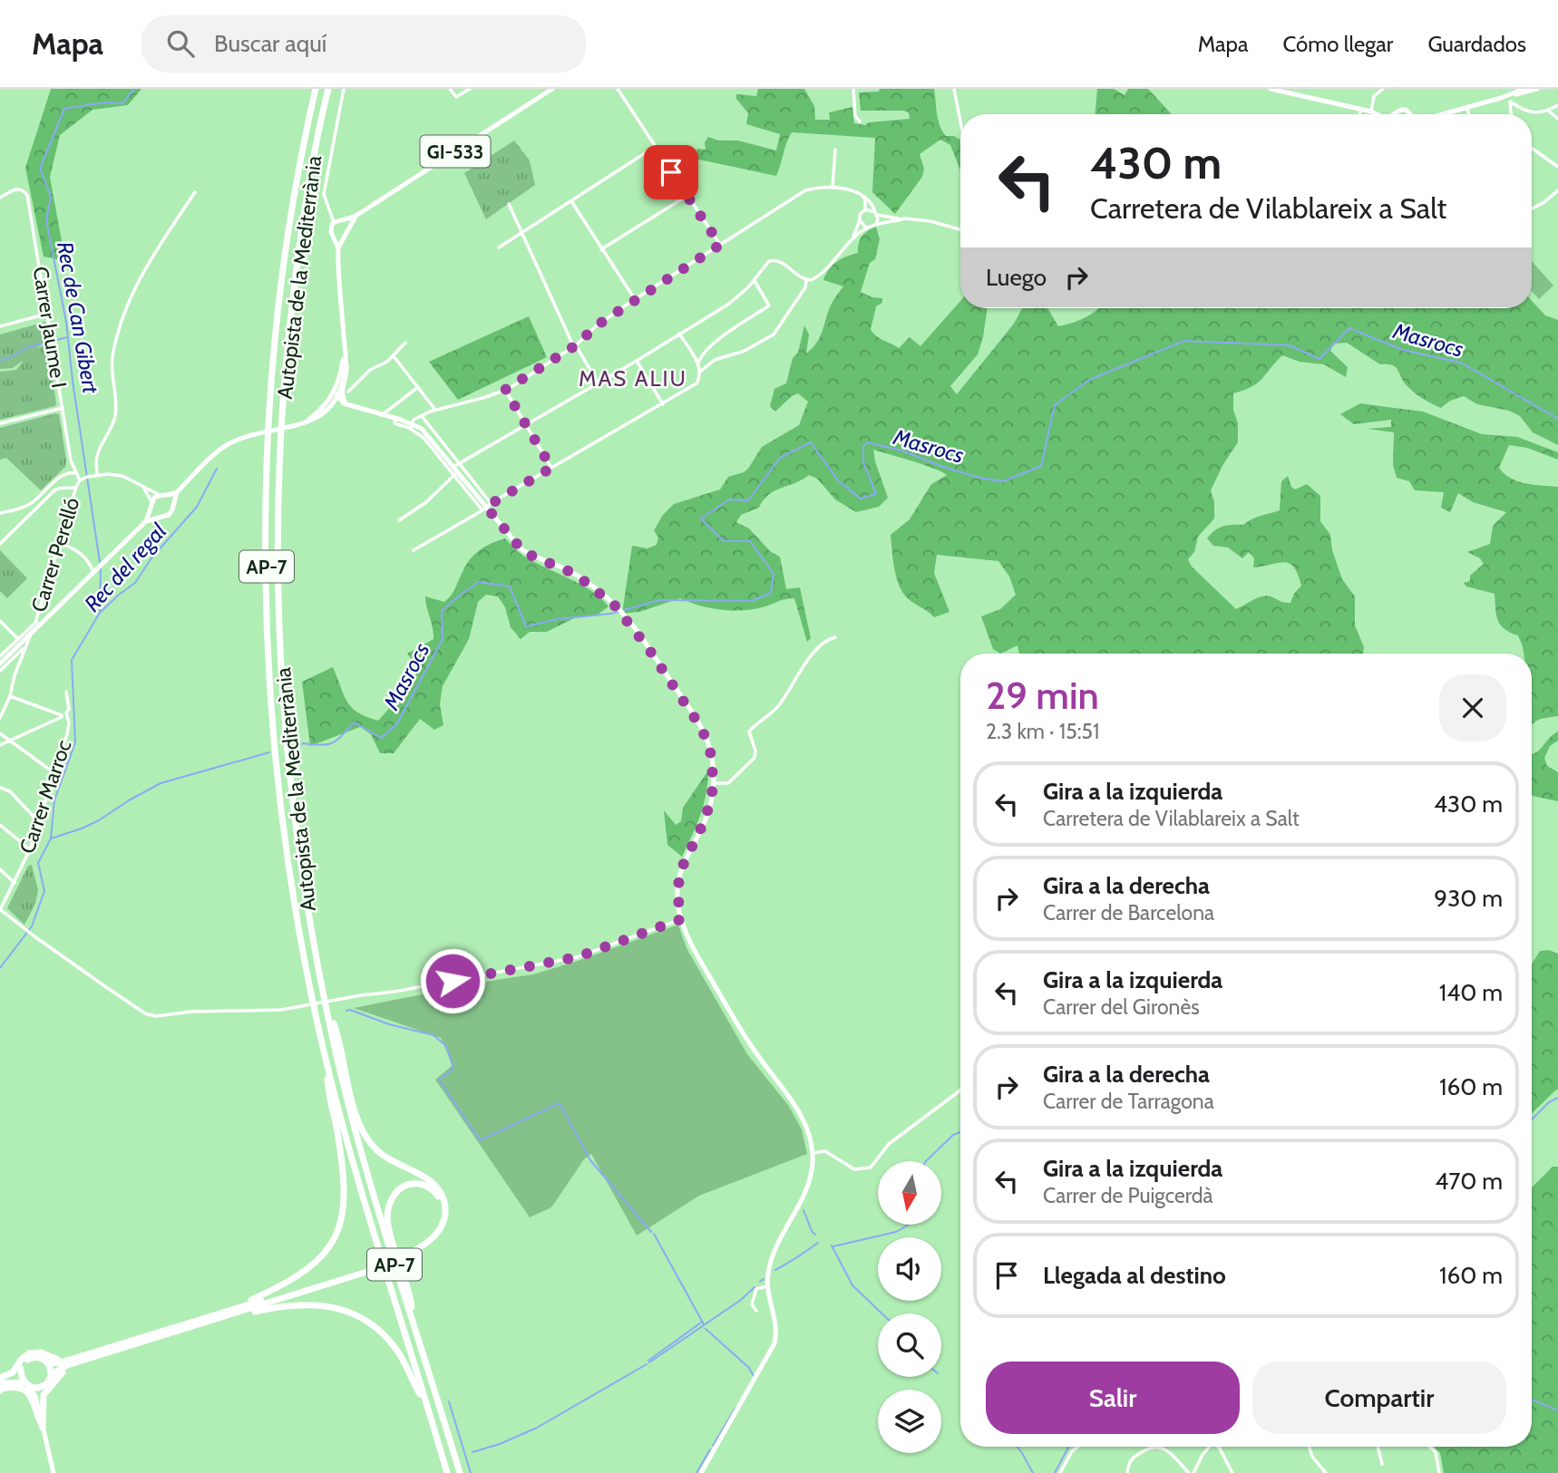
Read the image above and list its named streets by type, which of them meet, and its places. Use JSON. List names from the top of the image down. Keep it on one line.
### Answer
{"streets":{"highway":["Autopista de la Mediterrània","AP-7"],"main road":["GI-533"],"street":["Carrer Jaume I","Carrer Perelló","Carrer Marroc"]},"crossings":[["Carrer Jaume I","Carrer Perelló"]],"districts":["MAS ALIU"],"water":["Rec de Can Gibert","Masrocs","Rec del regal"],"north":"bottom","page":{"header":"Mapa","search":"Buscar aquí","nav":["Mapa","Cómo llegar","Guardados"],"turn":["430 m","Carretera de Vilablareix a Salt"],"then":"Luego","heading":["29 min","2.3 km · 15:51"],"list":[{"name":"Gira a la izquierda","note":"Carretera de Vilablareix a Salt","value":"430 m"},{"name":"Gira a la derecha","note":"Carrer de Barcelona","value":"930 m"},{"name":"Gira a la izquierda","note":"Carrer del Gironès","value":"140 m"},{"name":"Gira a la derecha","note":"Carrer de Tarragona","value":"160 m"},{"name":"Gira a la izquierda","note":"Carrer de Puigcerdà","value":"470 m"},{"name":"Llegada al destino","value":"160 m"}],"buttons":["Salir","Compartir"]}}
